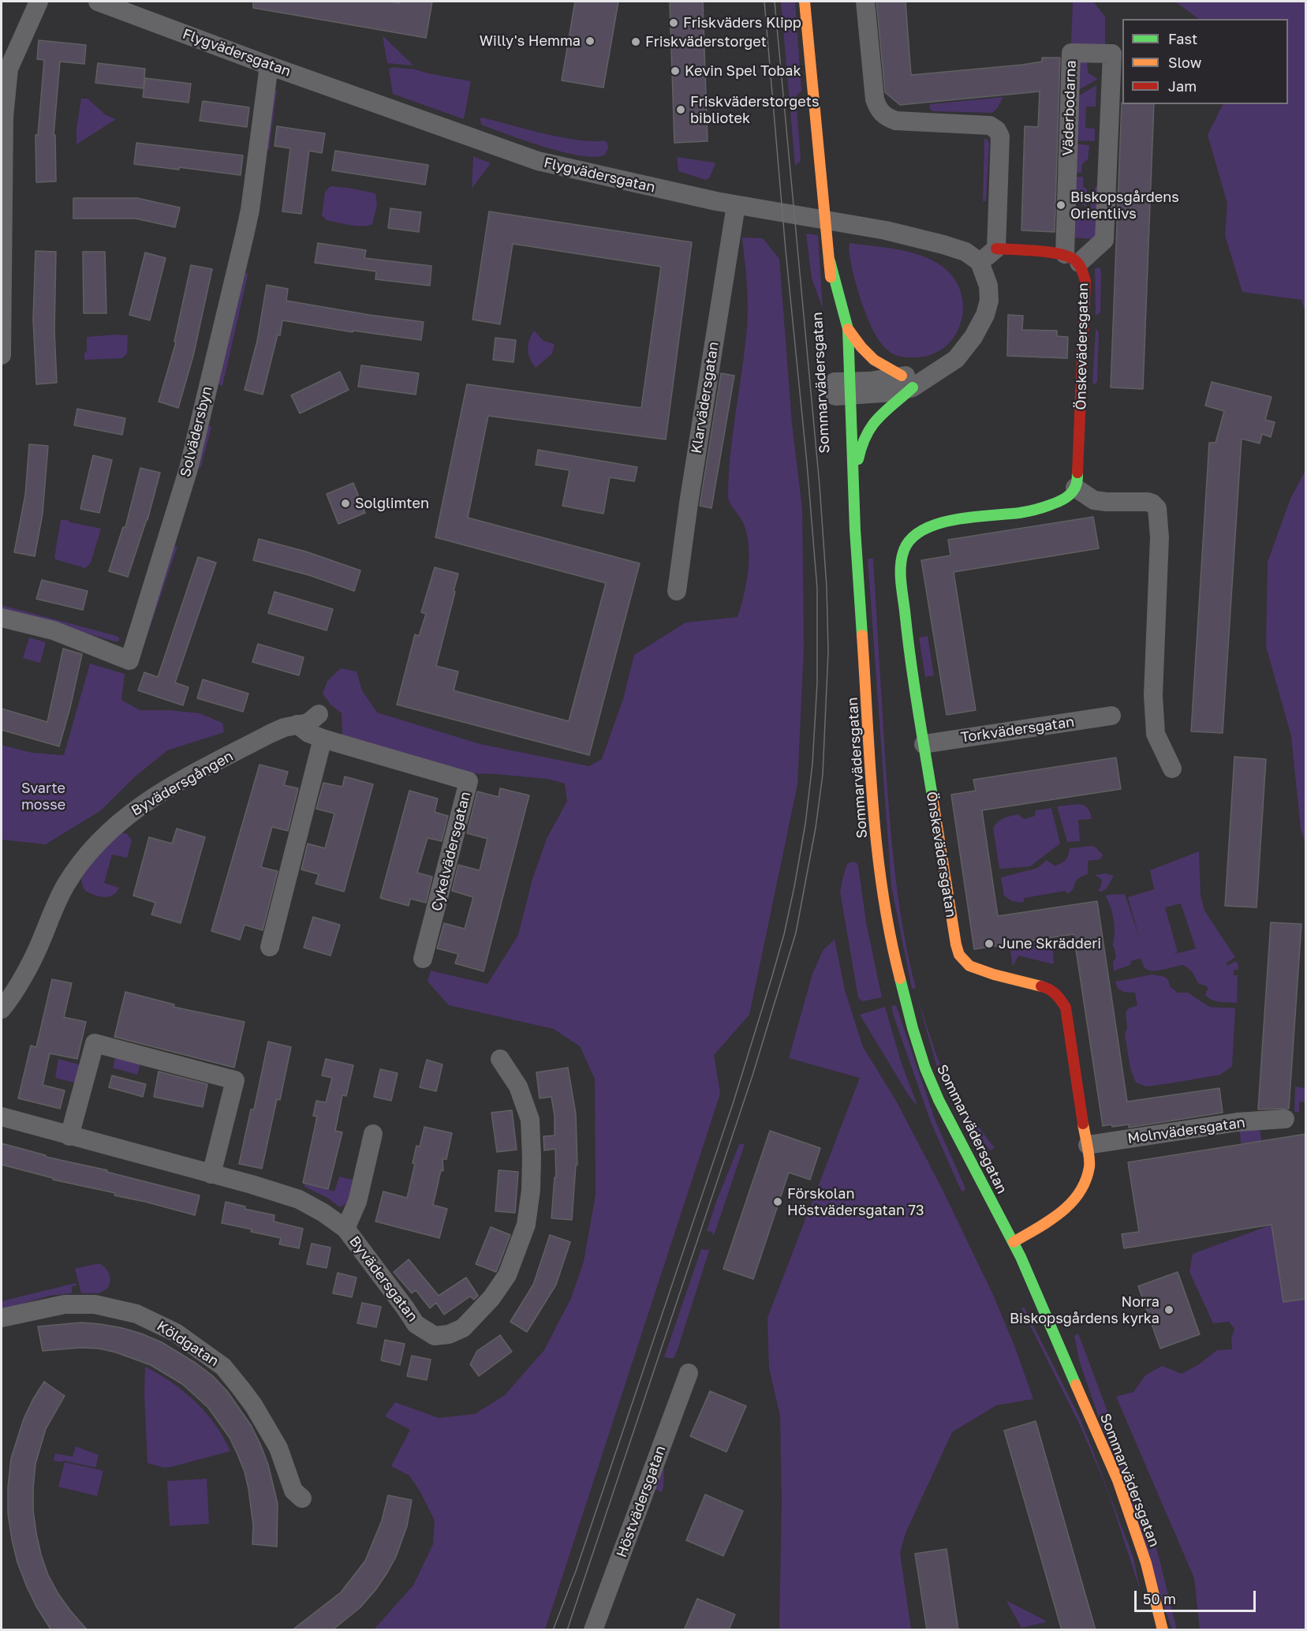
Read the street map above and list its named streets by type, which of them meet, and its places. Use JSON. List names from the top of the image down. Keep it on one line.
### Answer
{"streets":{"street":["Flygvädersgatan","Väderbodarna","Önskevädersgatan","Sommarvädersgatan","Klarvädersgatan","Solvädersbyn","Torkvädersgatan","Byvädersgången","Cykelvädersgatan","Molnvädersgatan","Byvädersgatan","Köldgatan","Höstvädersgatan"]},"crossings":[["Flygvädersgatan","Klarvädersgatan"],["Flygvädersgatan","Solvädersbyn"],["Väderbodarna","Önskevädersgatan"],["Önskevädersgatan","Sommarvädersgatan"],["Önskevädersgatan","Torkvädersgatan"],["Önskevädersgatan","Molnvädersgatan"],["Byvädersgången","Cykelvädersgatan"]],"parks":["Svarte mosse"],"places":["Friskväders Klipp","Willy's Hemma","Friskväderstorget","Kevin Spel Tobak","Friskväderstorgets bibliotek","Biskopsgårdens Orientlivs","Solglimten","June Skrädderi","Förskolan Höstvädersgatan 73","Norra Biskopsgårdens kyrka"],"legend":["Fast","Slow","Jam"],"scale_bar":"50 m"}
